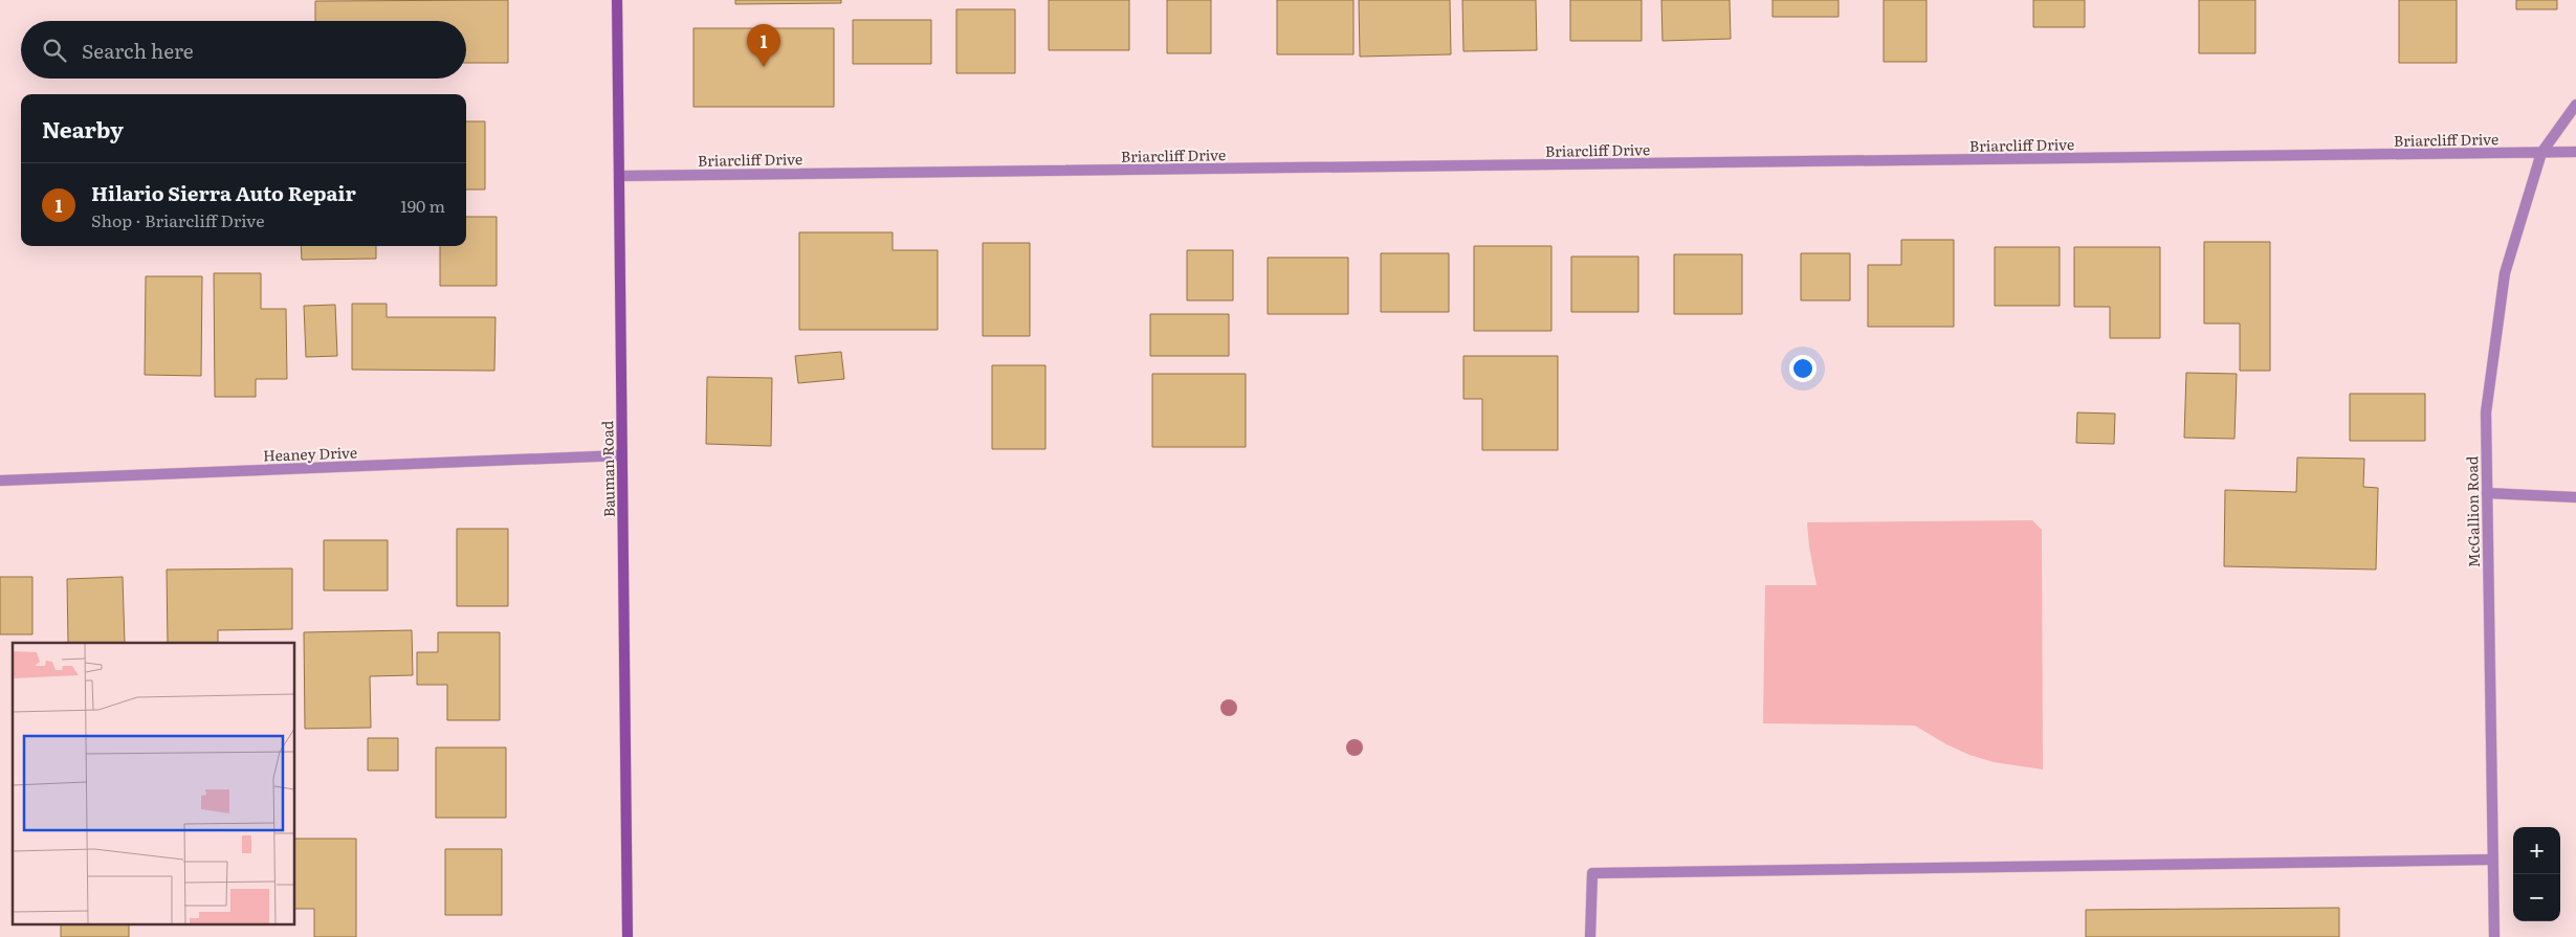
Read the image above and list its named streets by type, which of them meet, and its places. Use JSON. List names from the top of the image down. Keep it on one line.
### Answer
{"streets":{"street":["Briarcliff Drive","Heaney Drive","Bauman Road","McGallion Road"]},"crossings":[["Briarcliff Drive","Bauman Road"],["Briarcliff Drive","McGallion Road"],["Heaney Drive","Bauman Road"]],"page":{"search":"Search here","pins":"1","heading":"Nearby","list":[{"mark":"1","name":"Hilario Sierra Auto Repair","note":"Shop · Briarcliff Drive","value":"190 m"}],"map_buttons":["+","−"]}}
